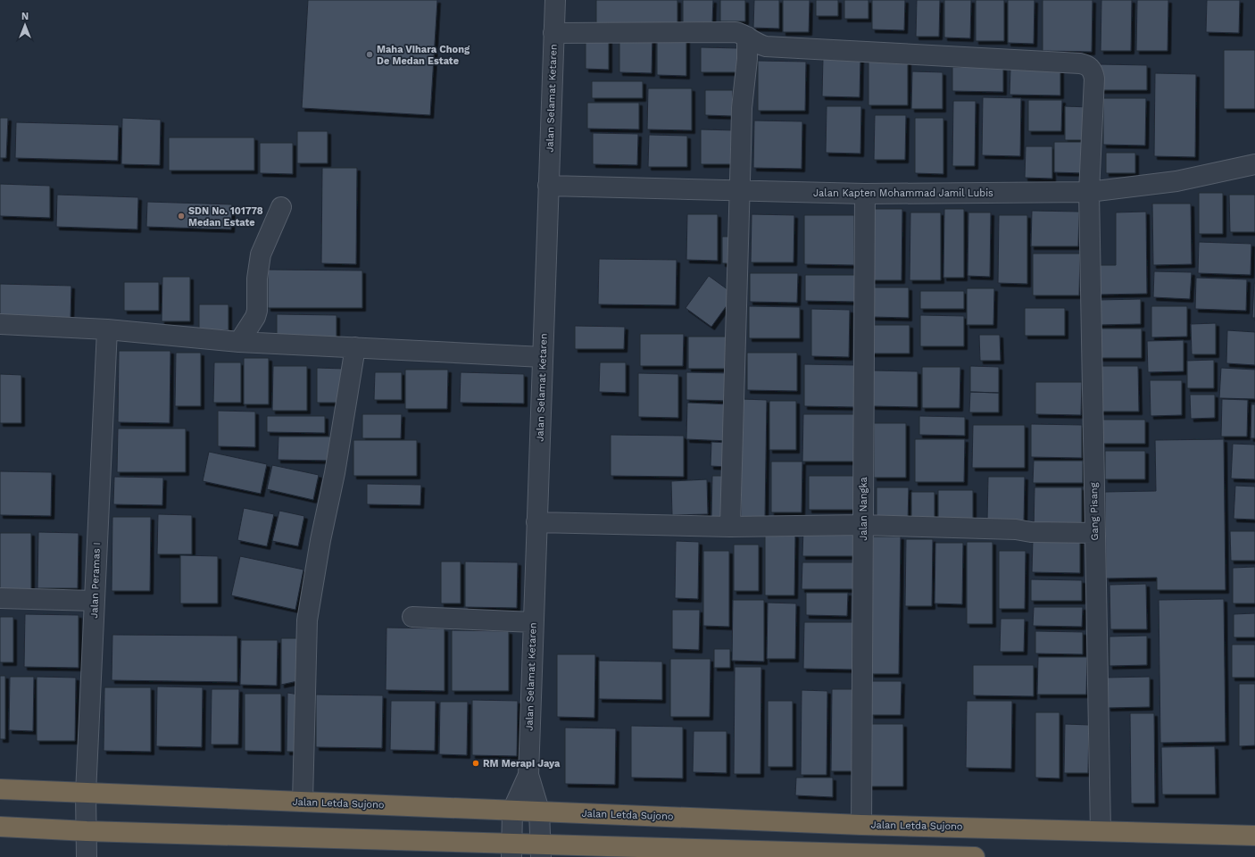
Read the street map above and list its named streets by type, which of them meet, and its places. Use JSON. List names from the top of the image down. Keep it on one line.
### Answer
{"streets":{"highway":["Jalan Letda Sujono"],"street":["Jalan Selamat Ketaren","Jalan Kapten Mohammad Jamil Lubis","Jalan Nangka","Gang Pisang","Jalan Peramas I"]},"crossings":[["Jalan Selamat Ketaren","Jalan Kapten Mohammad Jamil Lubis"],["Jalan Selamat Ketaren","Jalan Letda Sujono"],["Jalan Kapten Mohammad Jamil Lubis","Jalan Nangka"],["Jalan Kapten Mohammad Jamil Lubis","Gang Pisang"],["Jalan Nangka","Jalan Letda Sujono"],["Gang Pisang","Jalan Letda Sujono"],["Jalan Peramas I","Jalan Letda Sujono"]],"places":["Maha Vihara Chong De Medan Estate","SDN No. 101778 Medan Estate","RM Merapi Jaya"],"north":"top"}
